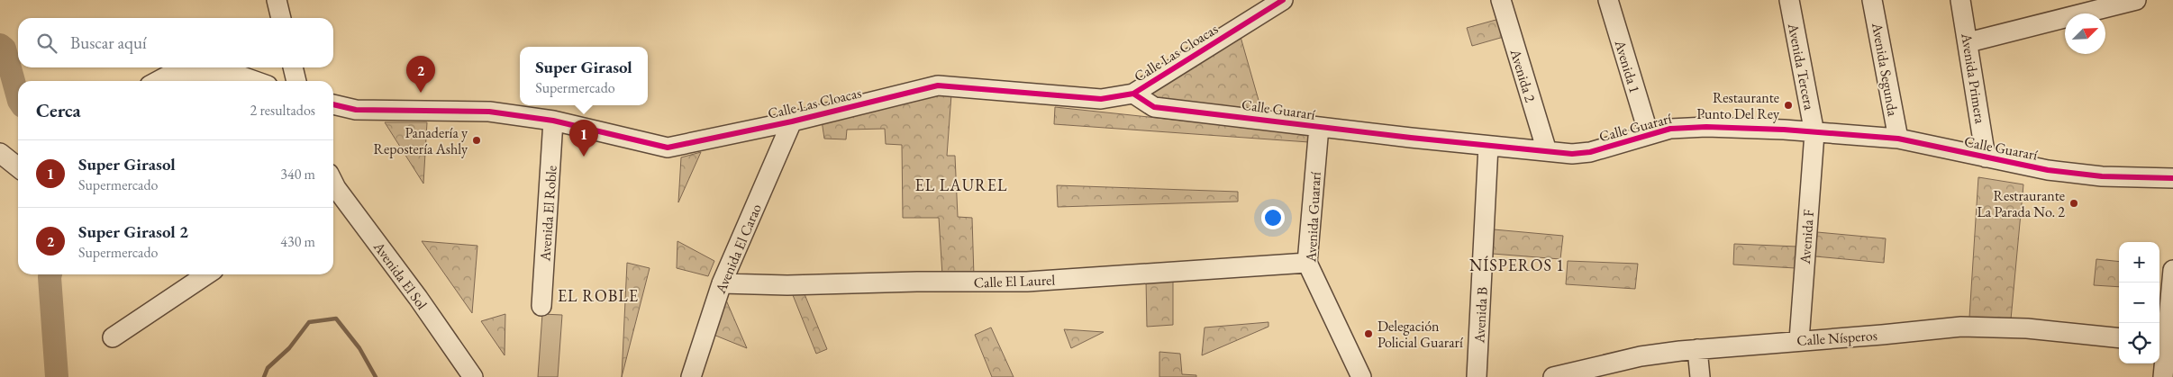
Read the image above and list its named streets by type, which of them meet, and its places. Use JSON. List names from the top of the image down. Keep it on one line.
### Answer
{"streets":{"street":["Calle Las Cloacas","Avenida 1","Avenida Tercera","Avenida Segunda","Avenida 2","Avenida Primera","Calle Guararí","Avenida El Roble","Avenida Guararí","Avenida F","Avenida El Carao","Avenida El Sol","Calle El Laurel","Avenida B","Calle Nísperos"]},"crossings":[["Calle Las Cloacas","Calle Guararí"],["Calle Las Cloacas","Avenida El Roble"],["Calle Las Cloacas","Avenida El Carao"],["Avenida 1","Calle Guararí"],["Avenida Tercera","Calle Guararí"],["Avenida Tercera","Avenida F"],["Avenida Segunda","Calle Guararí"],["Avenida 2","Calle Guararí"],["Avenida Primera","Calle Guararí"],["Calle Guararí","Avenida Guararí"],["Calle Guararí","Avenida F"],["Calle Guararí","Avenida B"],["Avenida Guararí","Calle El Laurel"],["Avenida F","Calle Nísperos"],["Avenida El Carao","Calle El Laurel"]],"districts":["EL LAUREL","NÍSPEROS 1","EL ROBLE"],"places":["Restaurante Punto Del Rey","Panadería y Repostería Ashly","Restraurante La Parada No. 2","Delegación Policial Guararí"],"north":"top right","page":{"search":"Buscar aquí","popup":["Super Girasol","Supermercado"],"pins":["2","1"],"heading":["Cerca","2 resultados"],"list":[{"mark":"1","name":"Super Girasol","note":"Supermercado","value":"340 m"},{"mark":"2","name":"Super Girasol 2","note":"Supermercado","value":"430 m"}],"map_buttons":["+","−"]}}
